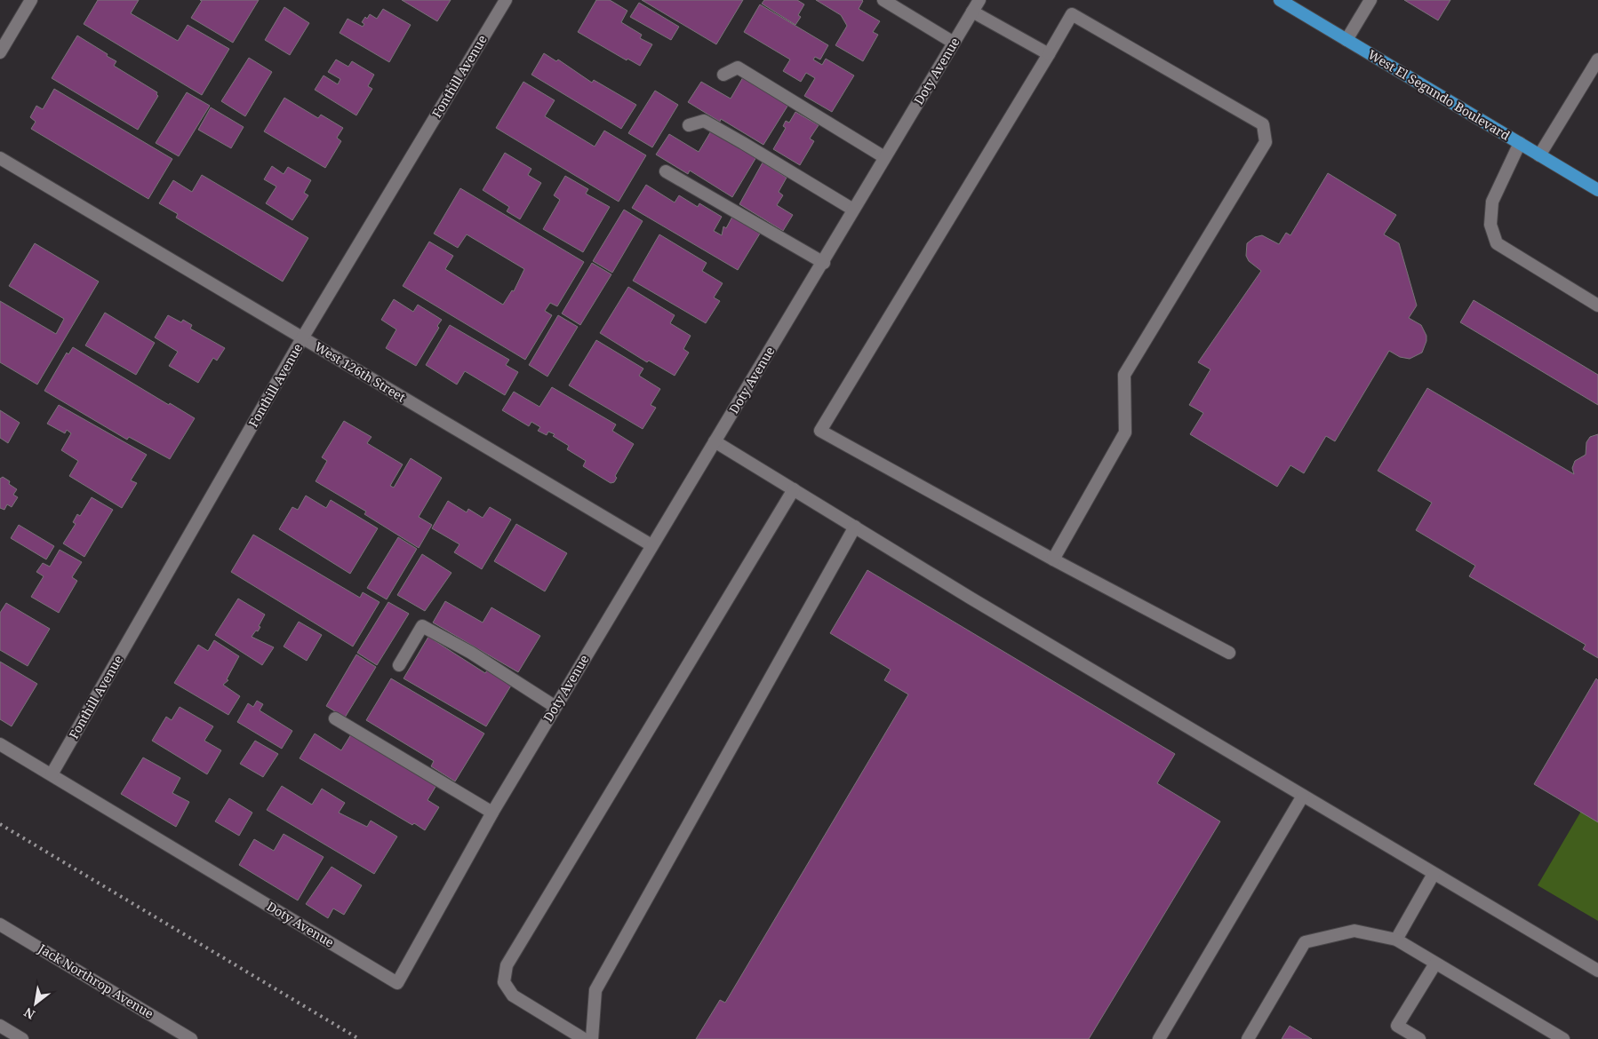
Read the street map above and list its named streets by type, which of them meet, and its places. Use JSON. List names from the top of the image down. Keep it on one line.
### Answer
{"streets":{"main road":["West El Segundo Boulevard"],"street":["Doty Avenue","Fonthill Avenue","West 126th Street","Jack Northrop Avenue"]},"crossings":[["Doty Avenue","Fonthill Avenue"],["Doty Avenue","West 126th Street"],["Fonthill Avenue","West 126th Street"]],"north":"bottom left"}
